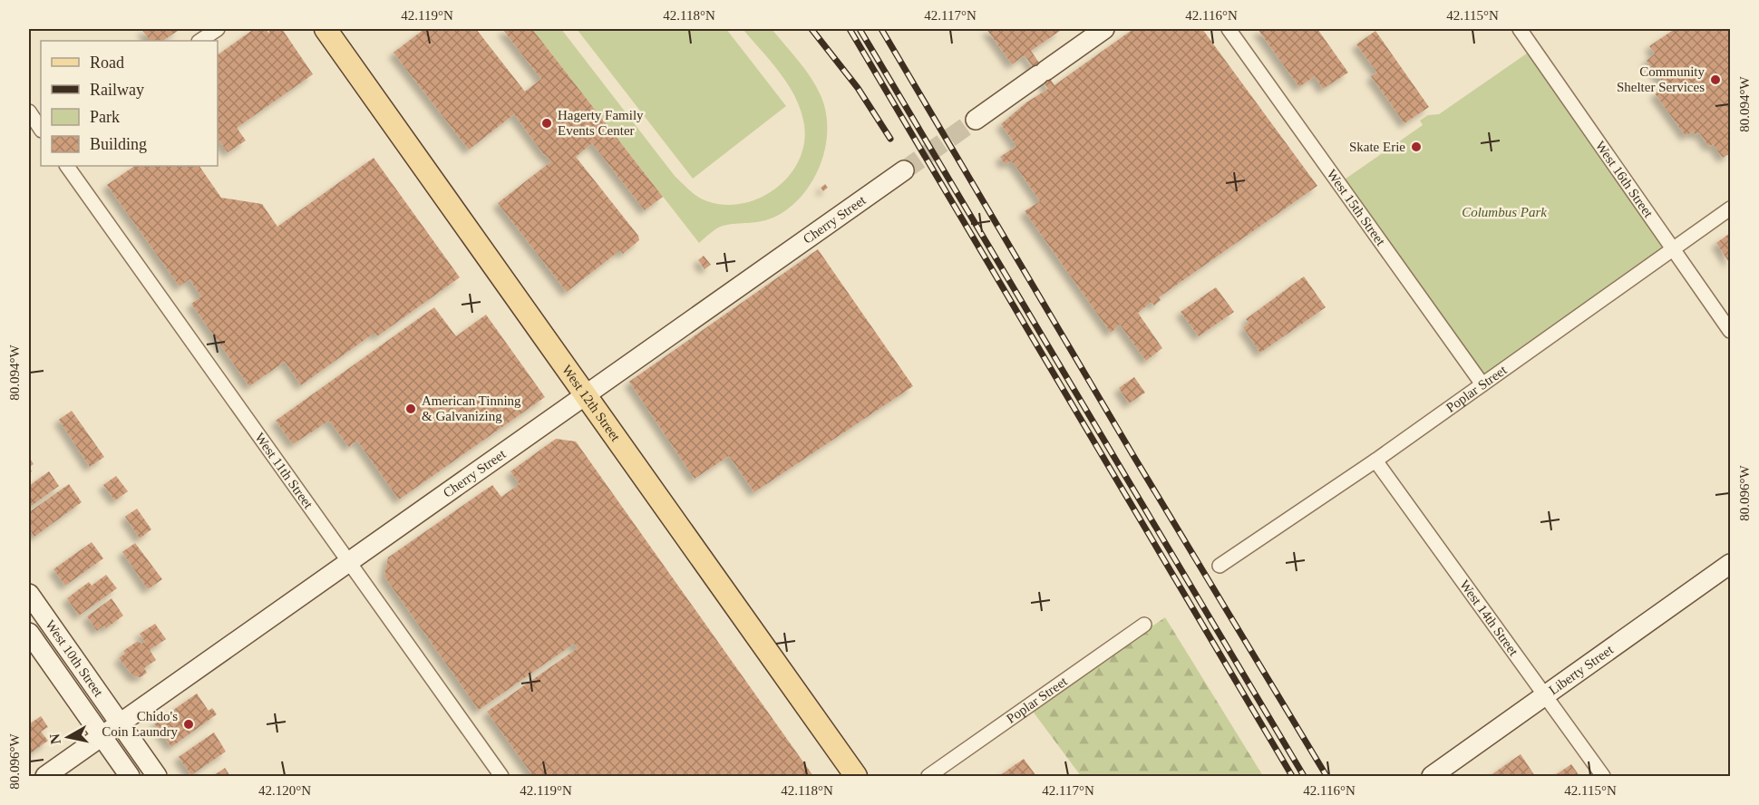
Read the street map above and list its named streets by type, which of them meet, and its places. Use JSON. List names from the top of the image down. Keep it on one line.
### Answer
{"streets":{"main road":["West 12th Street"],"street":["West 16th Street","West 15th Street","Cherry Street","Poplar Street","West 11th Street","West 14th Street","West 10th Street","Liberty Street"]},"crossings":[["West 16th Street","Poplar Street"],["West 15th Street","Poplar Street"],["Cherry Street","West 12th Street"],["Cherry Street","West 11th Street"],["Cherry Street","West 10th Street"],["Poplar Street","West 14th Street"],["West 14th Street","Liberty Street"]],"parks":["Columbus Park"],"places":["Community Shelter Services","Hagerty Family Events Center","Skate Erie","American Tinning & Galvanizing","Chido's Coin Laundry"],"legend":["Road","Railway","Park","Building"],"north":"left","coordinates":["42.119°N","42.118°N","42.117°N","42.116°N","42.115°N","80.094°W","80.096°W","42.120°N"]}
